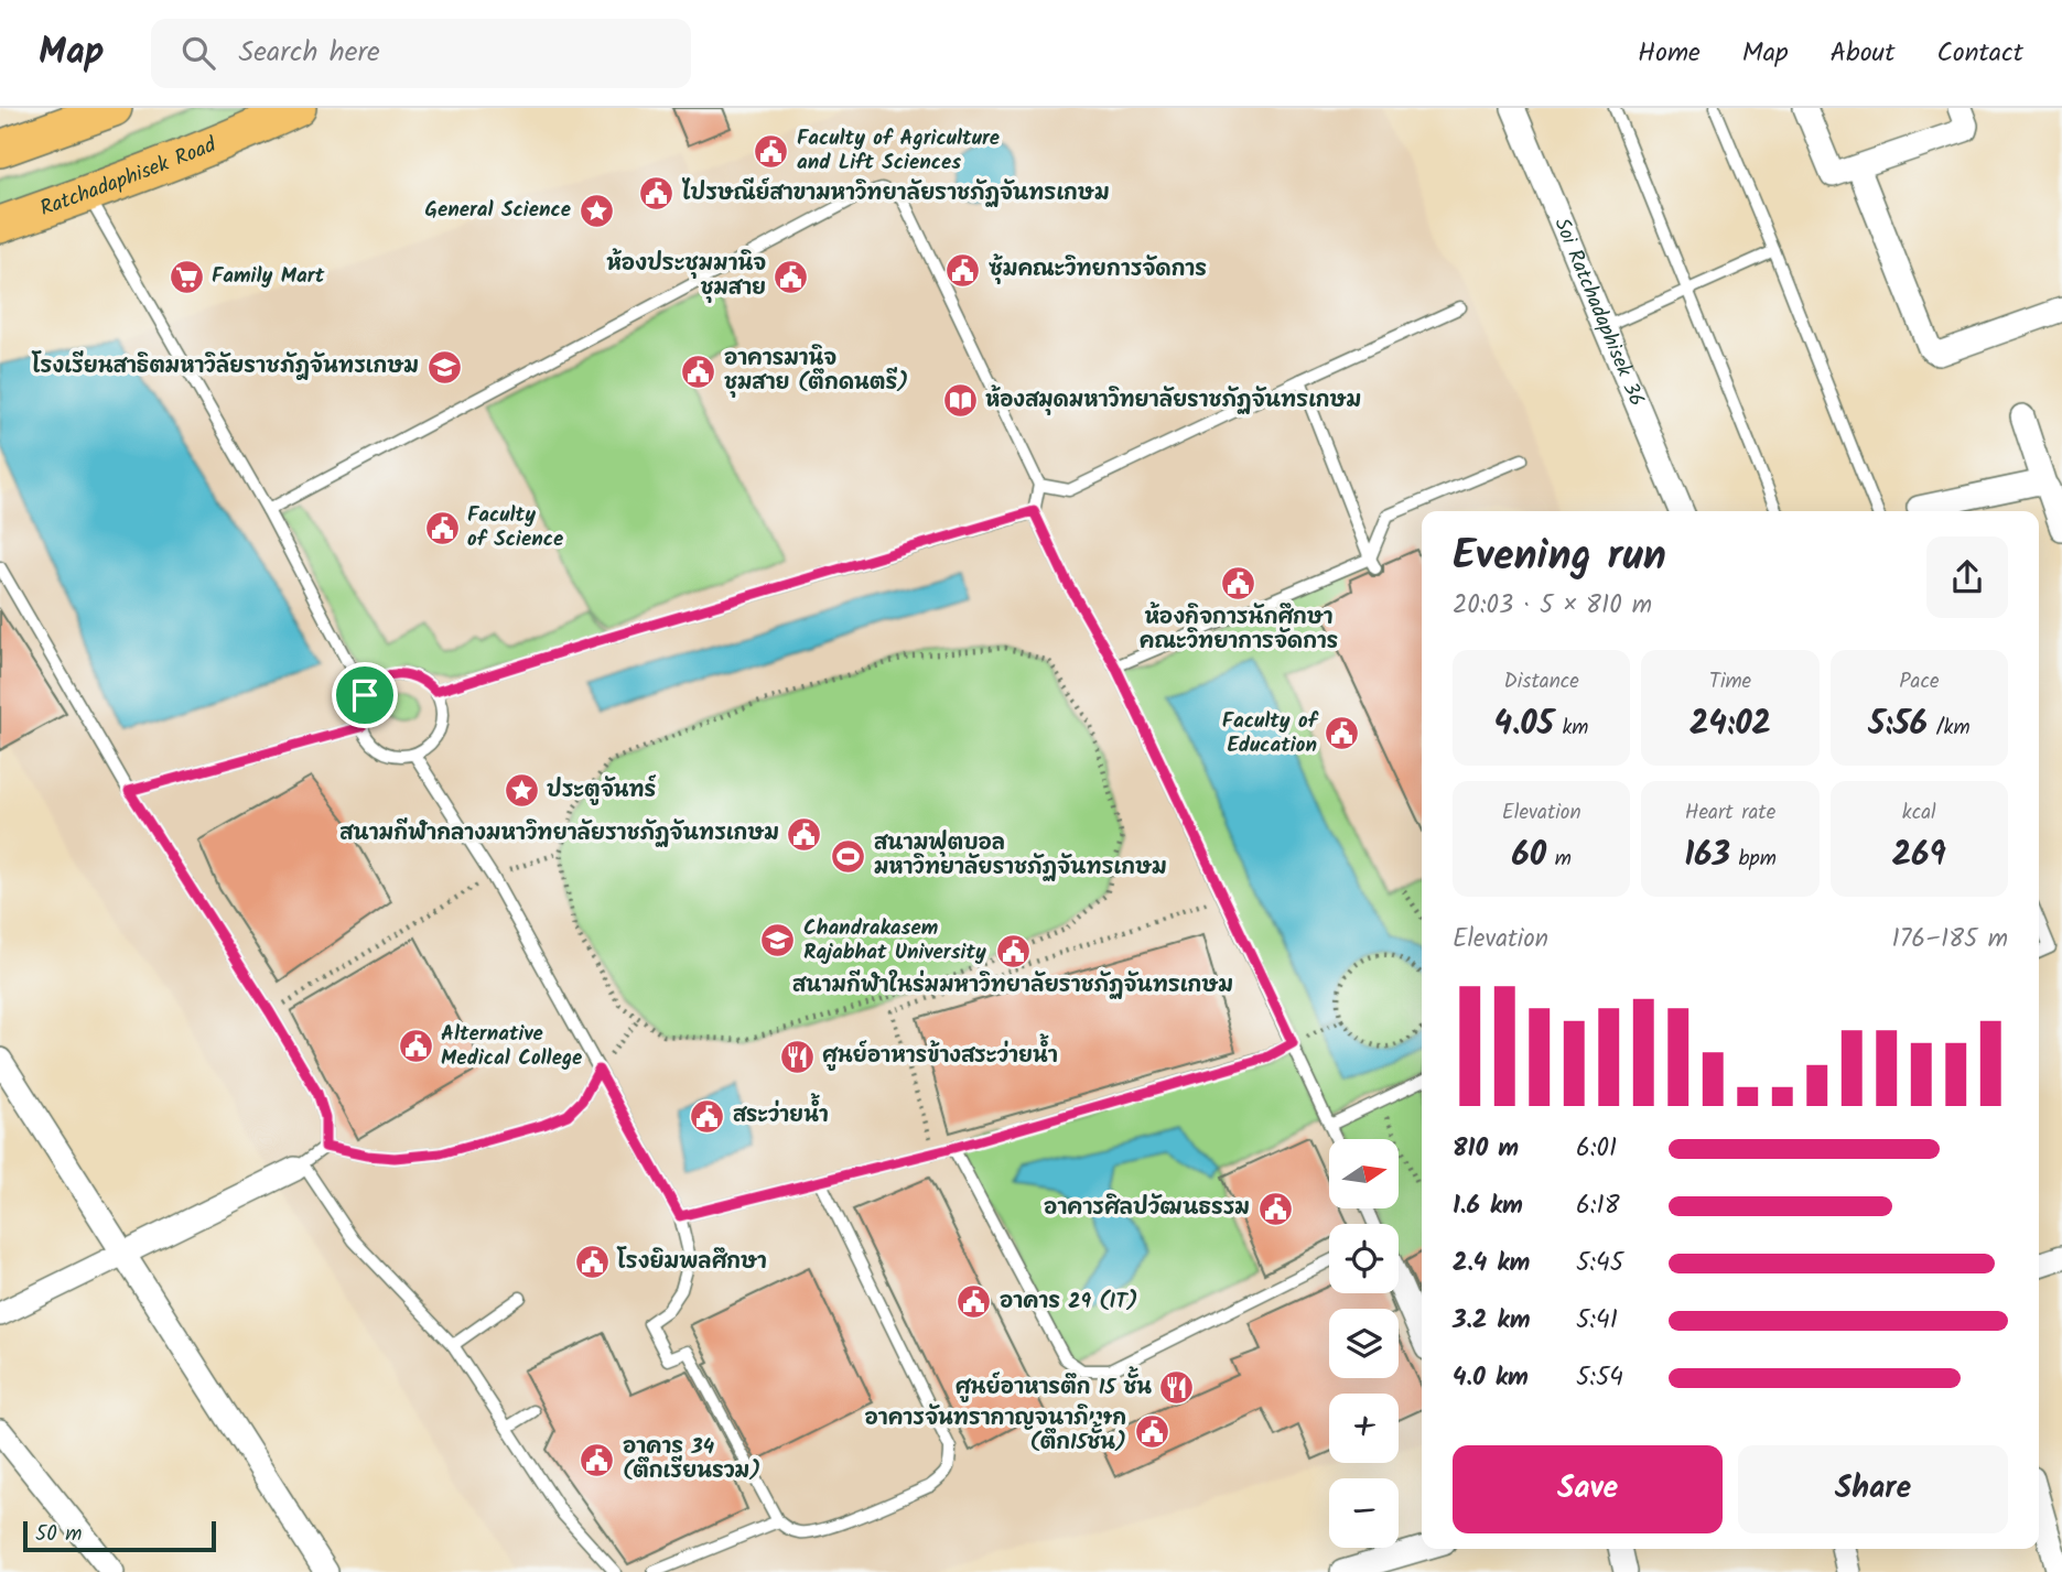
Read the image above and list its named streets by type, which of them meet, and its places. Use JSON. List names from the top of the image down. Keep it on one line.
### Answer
{"streets":{"main road":["Ratchadaphisek Road"],"street":["Soi Ratchadaphisek 36"]},"places":{"public building":["Faculty of Agriculture and Lift Sciences","ไปรษณีย์สาขามหาวิทยาลัยราชภัฏจันทรเกษม","ซุ้มคณะวิทยการจัดการ","ห้องประชุมมานิจ ชุมสาย","อาคารมานิจ ชุมสาย (ตึกดนตรี)","Faculty of Science","ห้องกิจการนักศึกษา คณะวิทยาการจัดการ","Faculty of Education","สนามกีฬากลางมหาวิทยาลัยราชภัฏจันทรเกษม","สนามกีฬาในร่มมหาวิทยาลัยราชภัฏจันทรเกษม","Alternative Medical College","สระว่ายน้ำ","อาคารศิลปวัฒนธรรม","โรงยิมพลศึกษา","อาคาร 29 (IT)","อาคารจันทรากาญจนาภิเษก (ตึก15ชั้น)","อาคาร 34 (ตึกเรียนรวม)"],"place":["General Science","ประตูจันทร์"],"supermarket":["Family Mart"],"school or university":["โรงเรียนสาธิตมหาวิลัยราชภัฎจันทรเกษม","Chandrakasem Rajabhat University"],"library":["ห้องสมุดมหาวิทยาลัยราชภัฏจันทรเกษม"],"sports":["สนามฟุตบอล มหาวิทยาลัยราชภัฏจันทรเกษม"],"restaurant":["ศูนย์อาหารข้างสระว่ายน้ำ","ศูนย์อาหารตึก 15 ชั้น"]},"scale_bar":"50 m","north":"right","page":{"header":"Map","search":"Search here","nav":["Home","Map","About","Contact"],"heading":["Evening run","20:03 · 5 × 810 m"],"stats":[["Distance","4.05 km"],["Time","24:02"],["Pace","5:56 /km"],["Elevation","60 m"],["Heart rate","163 bpm"],["kcal","269"]],"chart":["Elevation","176–185 m"],"list":[{"name":"810 m","note":"6:01"},{"name":"1.6 km","note":"6:18"},{"name":"2.4 km","note":"5:45"},{"name":"3.2 km","note":"5:41"},{"name":"4.0 km","note":"5:54"}],"map_buttons":["+","−"],"buttons":["Save","Share"],"scale":"50 m"}}
